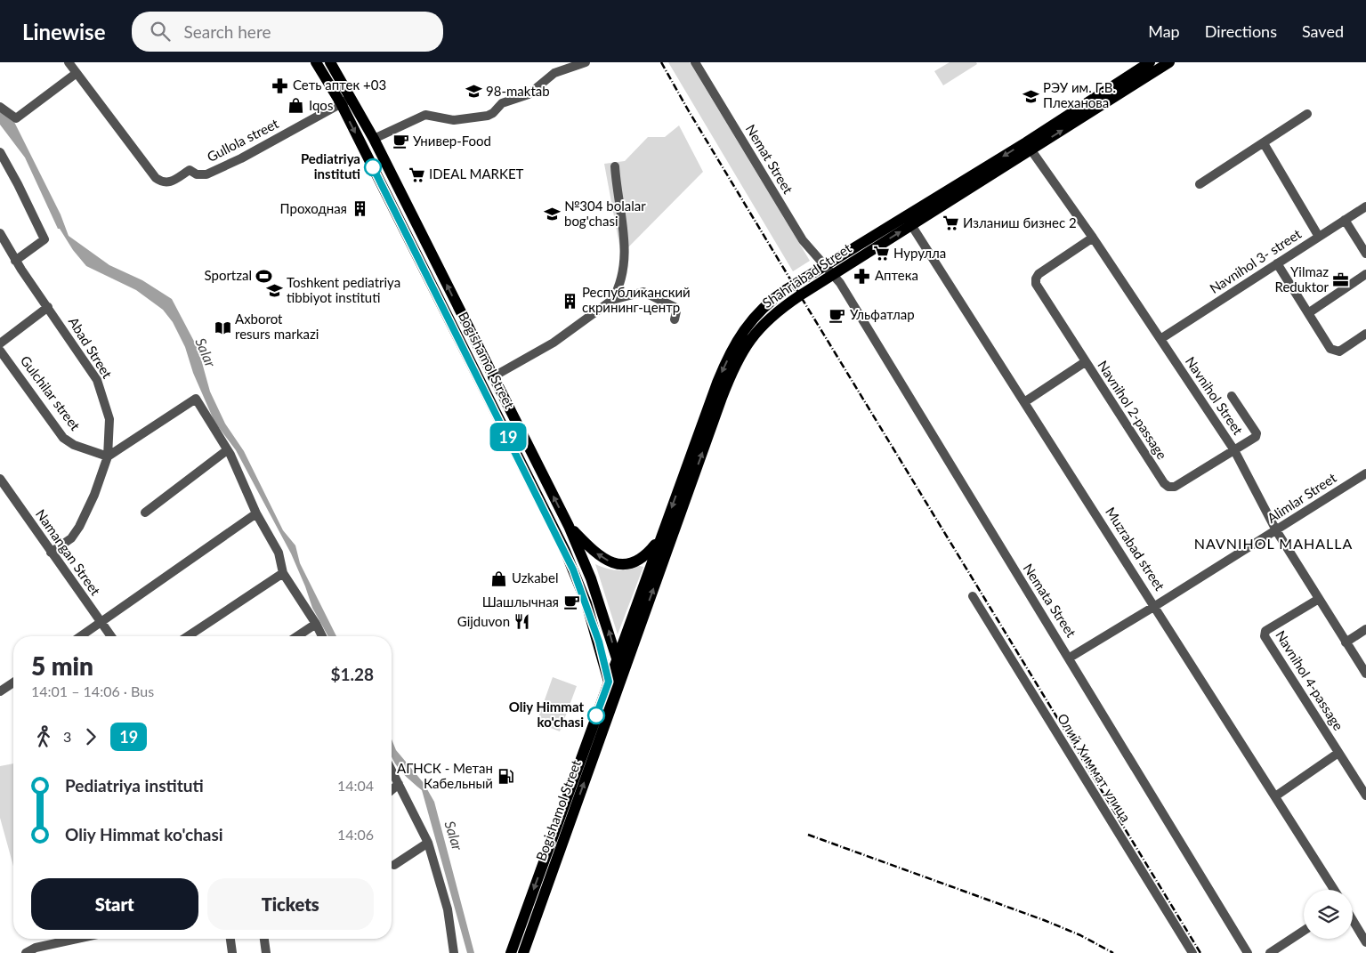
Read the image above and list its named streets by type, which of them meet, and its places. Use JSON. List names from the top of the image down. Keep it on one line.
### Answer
{"streets":{"main road":["Shahriabad Street","Bogishamol Street"],"street":["Gullola street","Nemat Street","Navnihol 3- street","Abad Street","Gulchilar street","Navnihol Street","Navnihol 2-passage","Аlimlar Street","Muzrabad street","Namangan Street","Nemata Street","Navnihol 4-passage","Олий Химмат улица"]},"crossings":[["Gullola street","Bogishamol Street"],["Nemat Street","Shahriabad Street"],["Nemat Street","Nemata Street"],["Navnihol 3- street","Navnihol Street"],["Shahriabad Street","Bogishamol Street"],["Shahriabad Street","Navnihol Street"],["Shahriabad Street","Muzrabad street"],["Shahriabad Street","Nemata Street"],["Abad Street","Gulchilar street"],["Abad Street","Namangan Street"],["Navnihol Street","Navnihol 2-passage"],["Navnihol Street","Аlimlar Street"],["Navnihol Street","Navnihol 4-passage"],["Аlimlar Street","Muzrabad street"],["Аlimlar Street","Nemata Street"],["Muzrabad street","Navnihol 4-passage"]],"districts":["NAVNIHOL MAHALLA"],"water":["Salar"],"places":{"pharmacy":["Сеть аптек +03","Аптека"],"school or university":["98-maktab","РЭУ им. Г.В. Плеханова","№304 bolalar bog'chasi","Toshkent pediatriya tibbiyot instituti"],"shop":["Iqos","Uzkabel"],"cafe":["Универ-Food","Ульфатлар","Шашлычная"],"other":["Pediatriya instituti","Oliy Himmat ko'chasi"],"supermarket":["IDEAL MARKET","Изланиш бизнес 2","Нурулла"],"building":["Проходная","Республиканский скрининг-центр"],"sports":["Sportzal"],"office":["Yilmaz Reduktor"],"library":["Axborot resurs markazi"],"restaurant":["Gijduvon"],"fuel station":["АГНСК - Метан Кабельный"]},"lines":["bus line 19"],"page":{"header":"Linewise","search":"Search here","nav":["Map","Directions","Saved"],"on_map":"19","heading":["5 min","14:01 – 14:06 · Bus","$1.28"],"legs":["3","19"],"list":[{"name":"Pediatriya instituti","value":"14:04"},{"name":"Oliy Himmat ko'chasi","value":"14:06"}],"buttons":["Start","Tickets"]}}
